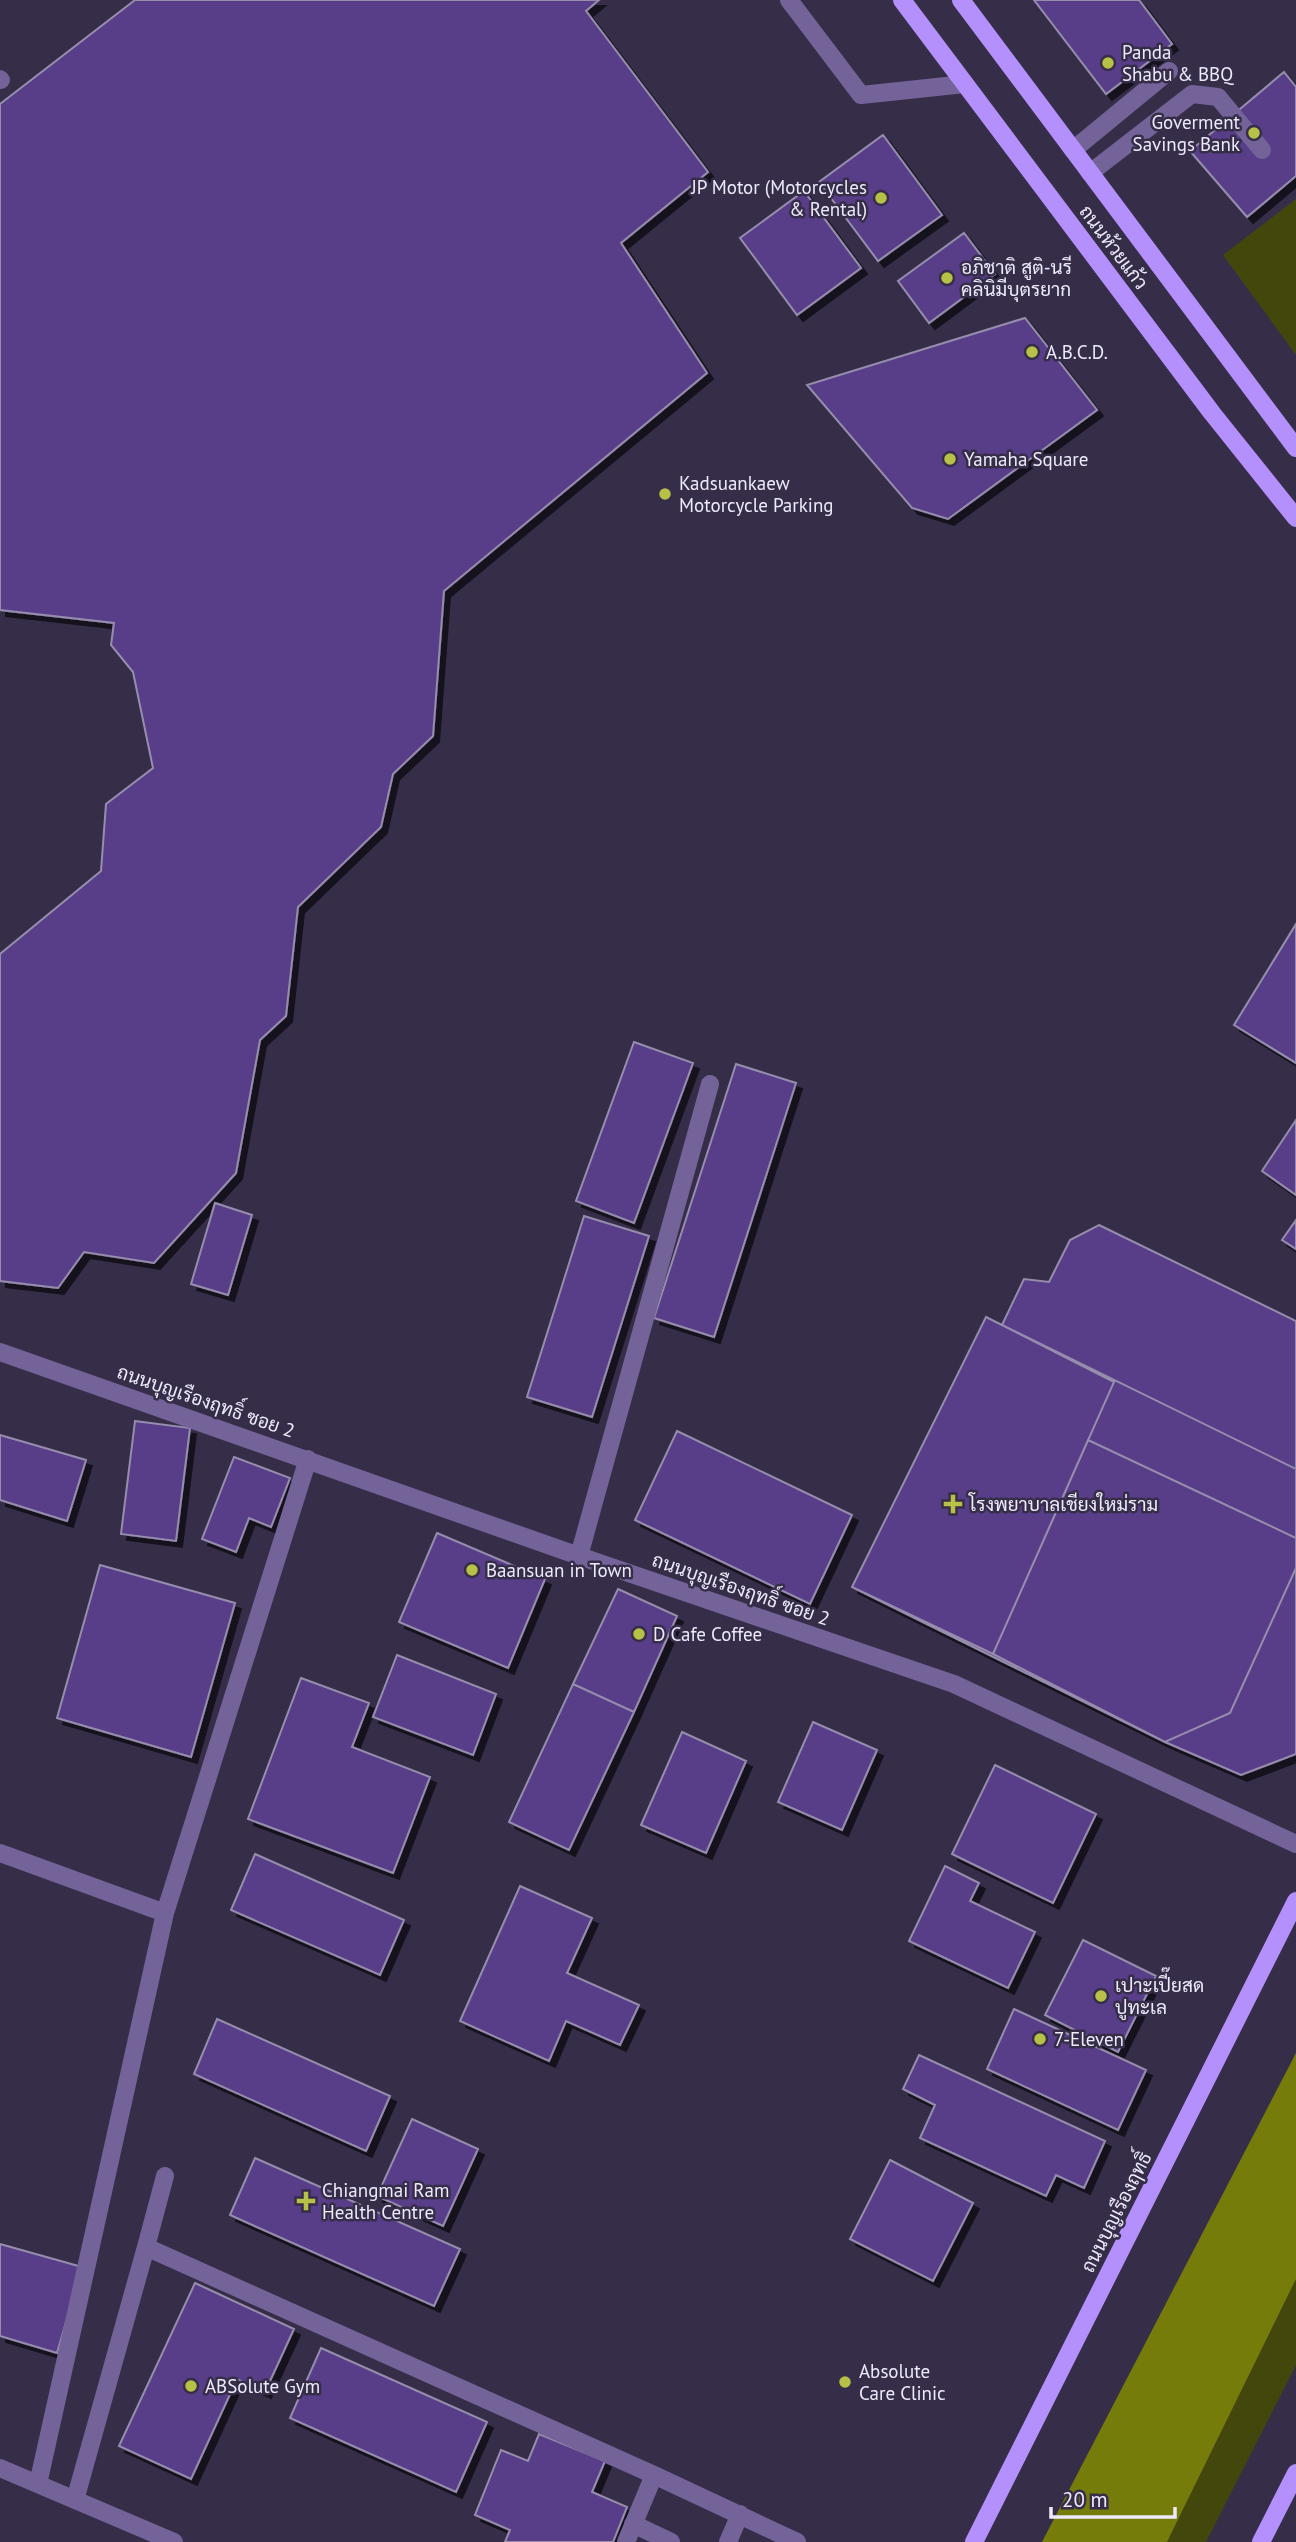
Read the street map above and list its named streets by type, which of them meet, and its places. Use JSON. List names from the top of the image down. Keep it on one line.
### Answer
{"streets":{"main road":["ถนนห้วยแก้ว","ถนนบุญเรืองฤทธิ์"],"street":["ถนนบุญเรืองฤทธิ์ ซอย 2"]},"places":{"other":["Panda Shabu & BBQ","Goverment Savings Bank","JP Motor (Motorcycles & Rental)","อภิชาติ สูติ-นรี คลินิมีบุตรยาก","A.B.C.D.","Yamaha Square","Kadsuankaew Motorcycle Parking","Baansuan in Town","D Cafe Coffee","เปาะเปี๊ยสด ปูทะเล","7-Eleven","Absolute Care Clinic","ABSolute Gym"],"health":["โรงพยาบาลเชียงใหม่ราม","Chiangmai Ram Health Centre"]},"scale_bar":"20 m"}
